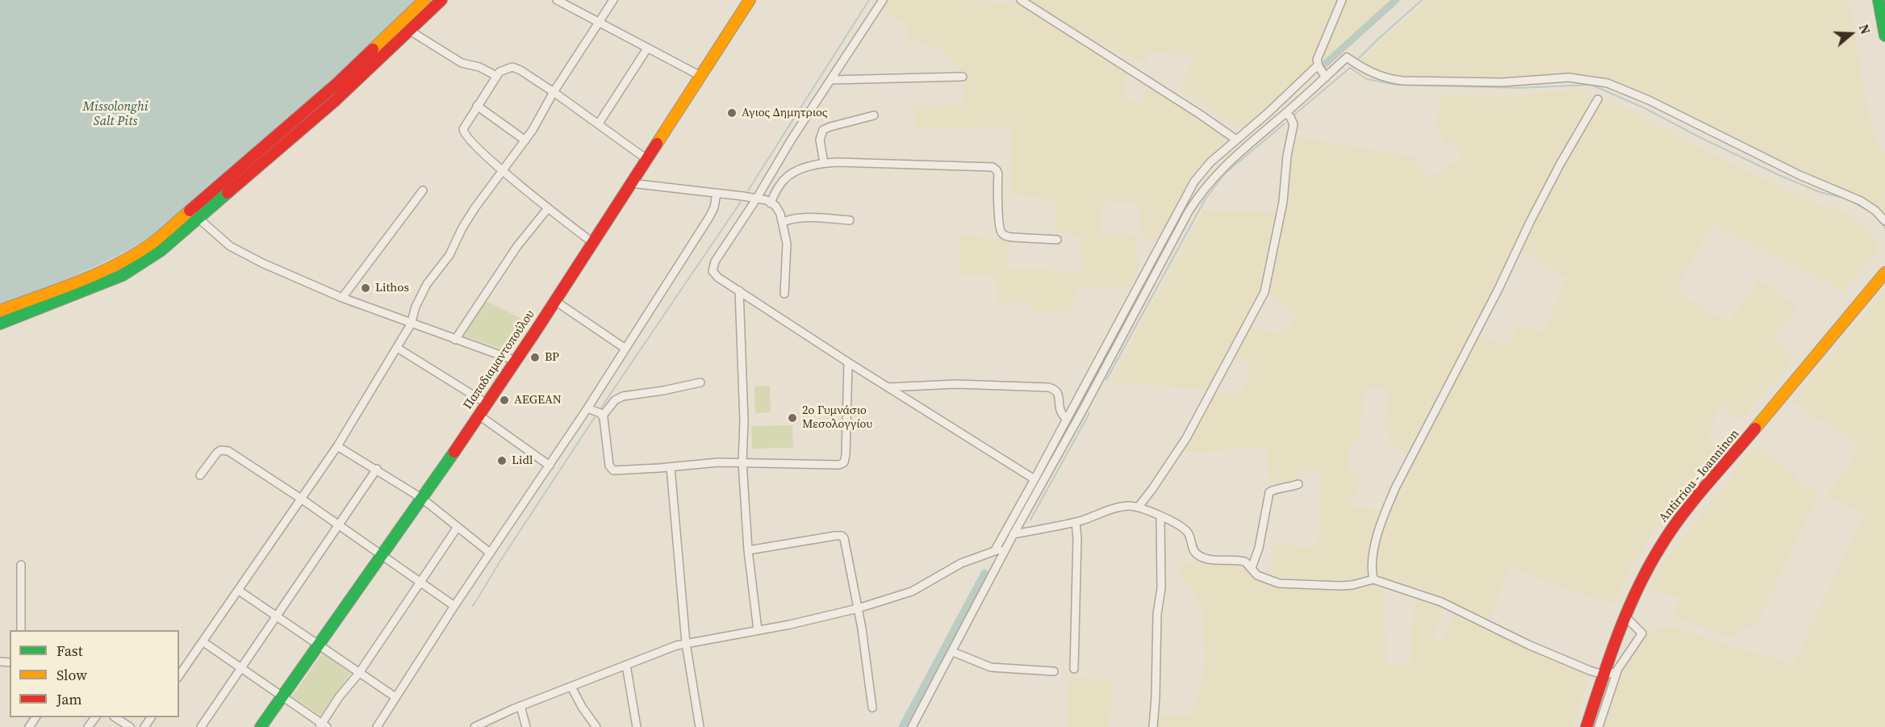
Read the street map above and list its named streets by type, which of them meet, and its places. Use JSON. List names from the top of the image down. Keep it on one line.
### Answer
{"streets":{"main road":["Παπαδιαμαντοπούλου","Antirriou - Ioanninon"]},"water":["Missolonghi Salt Pits"],"places":["Αγιος Δημητριος","Lithos","BP","AEGEAN","2ο Γυμνάσιο Μεσολογγίου","Lidl"],"legend":["Fast","Slow","Jam"],"north":"right"}
